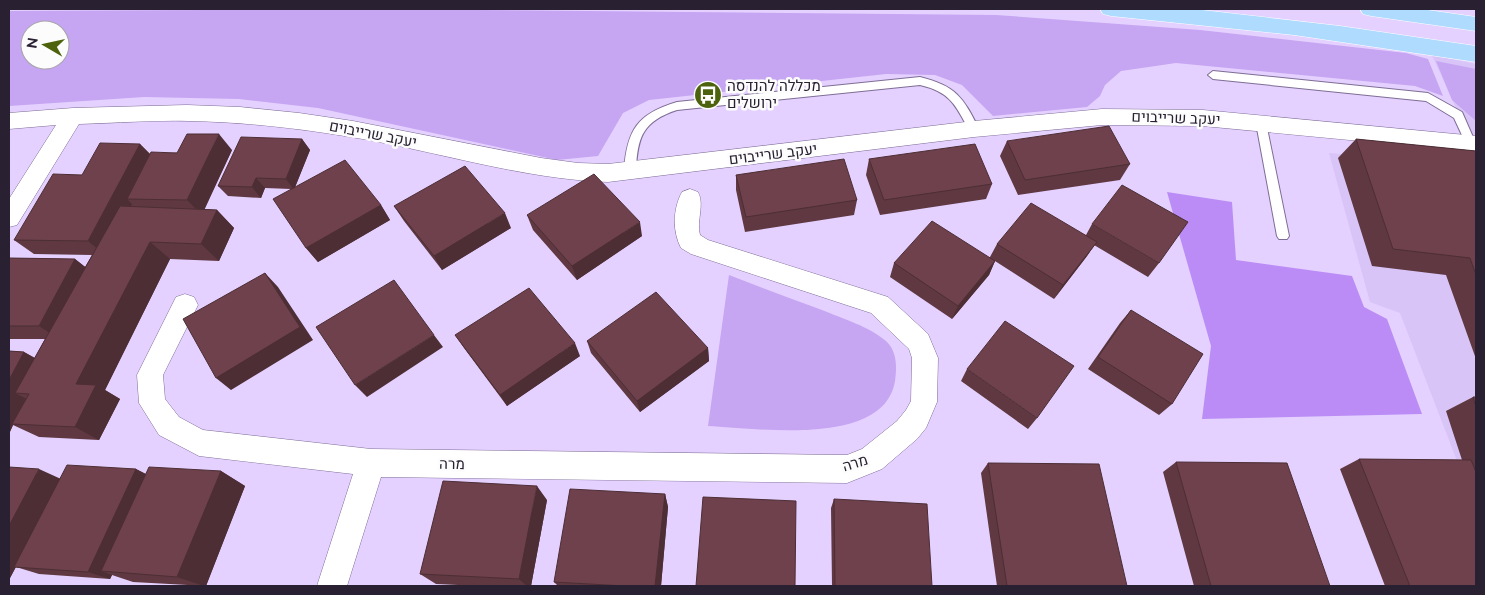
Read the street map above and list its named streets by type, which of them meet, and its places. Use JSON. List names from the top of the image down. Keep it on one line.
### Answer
{"streets":{"street":["יעקב שרייבוים","מרה"]},"places":{"bus stop":["מכללה להנדסה ירושלים"]},"north":"left"}
